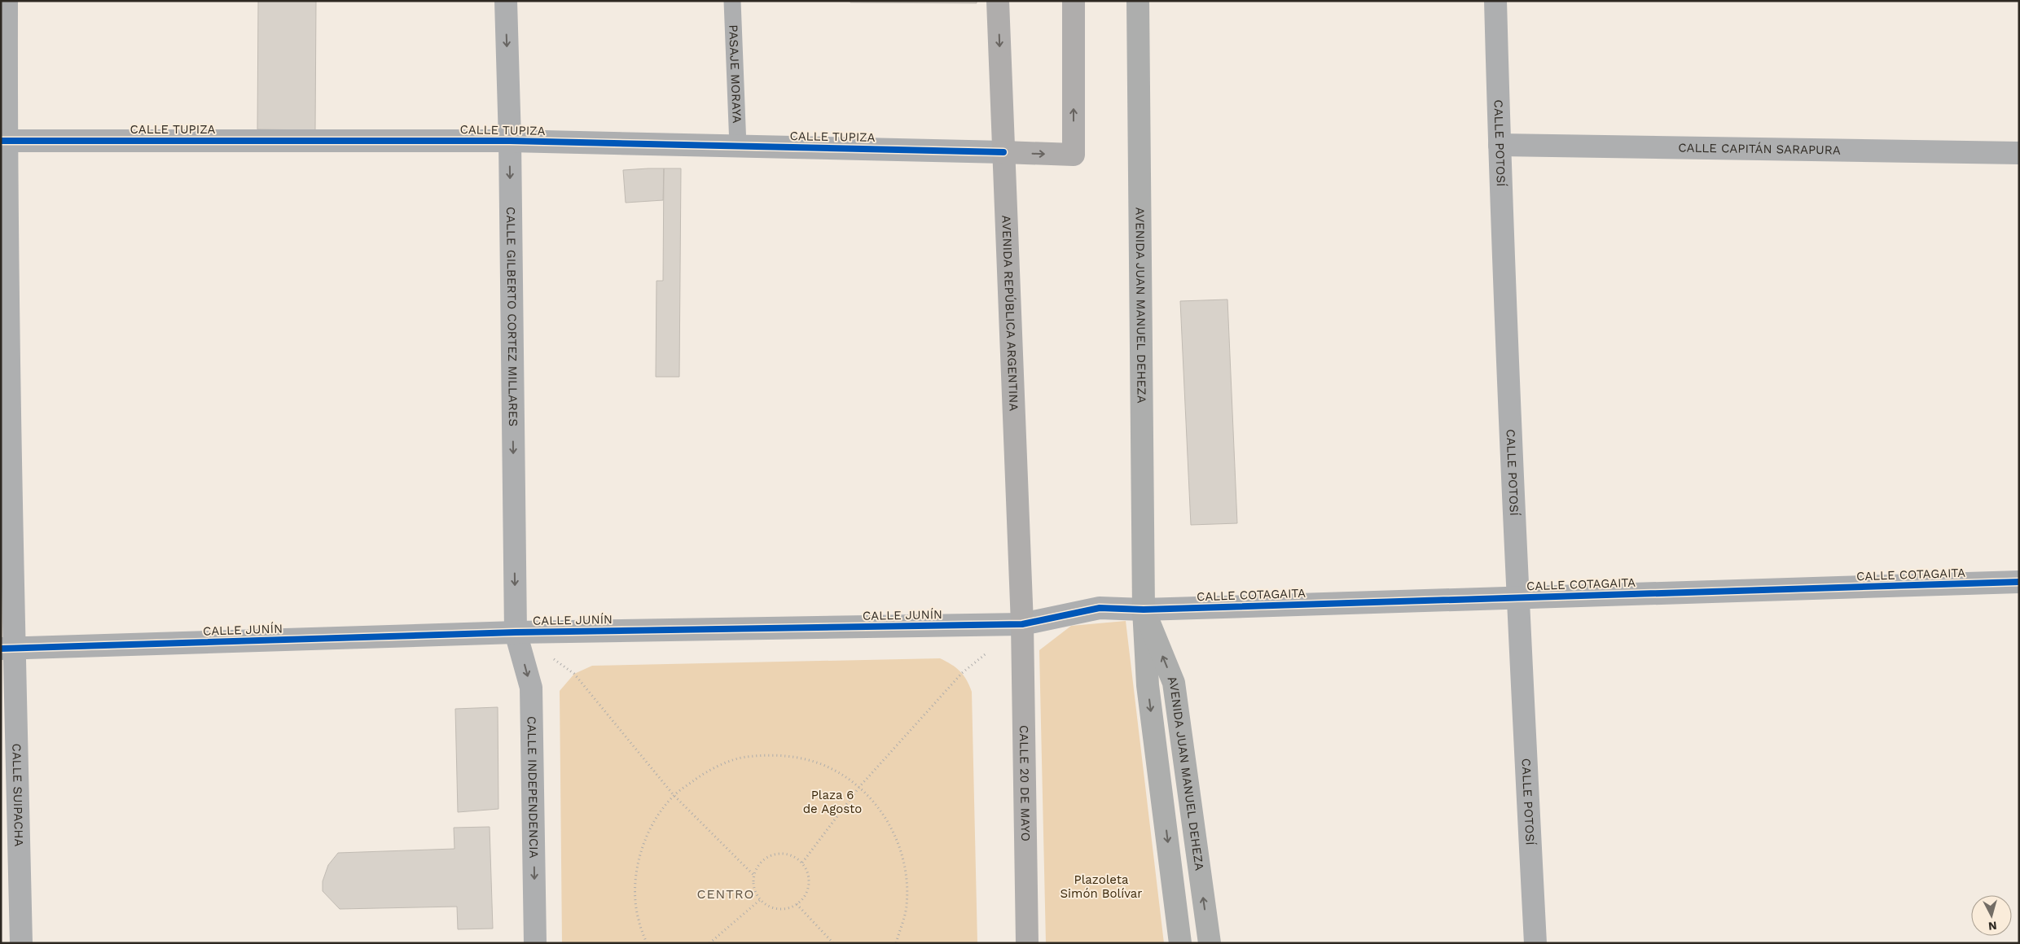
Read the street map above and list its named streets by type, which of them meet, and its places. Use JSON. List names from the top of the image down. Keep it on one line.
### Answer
{"streets":{"highway":["CALLE TUPIZA","AVENIDA REPÚBLICA ARGENTINA","CALLE 20 DE MAYO"],"main road":["AVENIDA JUAN MANUEL DEHEZA"],"street":["CALLE POTOSÍ","CALLE CAPITÁN SARAPURA","CALLE GILBERTO CORTEZ MILLARES","CALLE COTAGAITA","CALLE JUNÍN","CALLE INDEPENDENCIA","CALLE SUIPACHA"],"lane":["PASAJE MORAYA"]},"crossings":[["PASAJE MORAYA","CALLE TUPIZA"],["CALLE TUPIZA","AVENIDA REPÚBLICA ARGENTINA"],["CALLE TUPIZA","CALLE GILBERTO CORTEZ MILLARES"],["CALLE TUPIZA","CALLE SUIPACHA"],["CALLE POTOSÍ","CALLE CAPITÁN SARAPURA"],["CALLE POTOSÍ","CALLE COTAGAITA"],["AVENIDA JUAN MANUEL DEHEZA","CALLE COTAGAITA"],["AVENIDA JUAN MANUEL DEHEZA","CALLE JUNÍN"],["AVENIDA REPÚBLICA ARGENTINA","CALLE JUNÍN"],["AVENIDA REPÚBLICA ARGENTINA","CALLE 20 DE MAYO"],["CALLE GILBERTO CORTEZ MILLARES","CALLE JUNÍN"],["CALLE GILBERTO CORTEZ MILLARES","CALLE INDEPENDENCIA"],["CALLE COTAGAITA","CALLE JUNÍN"],["CALLE JUNÍN","CALLE 20 DE MAYO"],["CALLE JUNÍN","CALLE INDEPENDENCIA"],["CALLE JUNÍN","CALLE SUIPACHA"]],"one_way":["CALLE GILBERTO CORTEZ MILLARES","CALLE INDEPENDENCIA"],"districts":["CENTRO"],"parks":["Plaza 6 de Agosto","Plazoleta Simón Bolívar"],"north":"bottom"}
